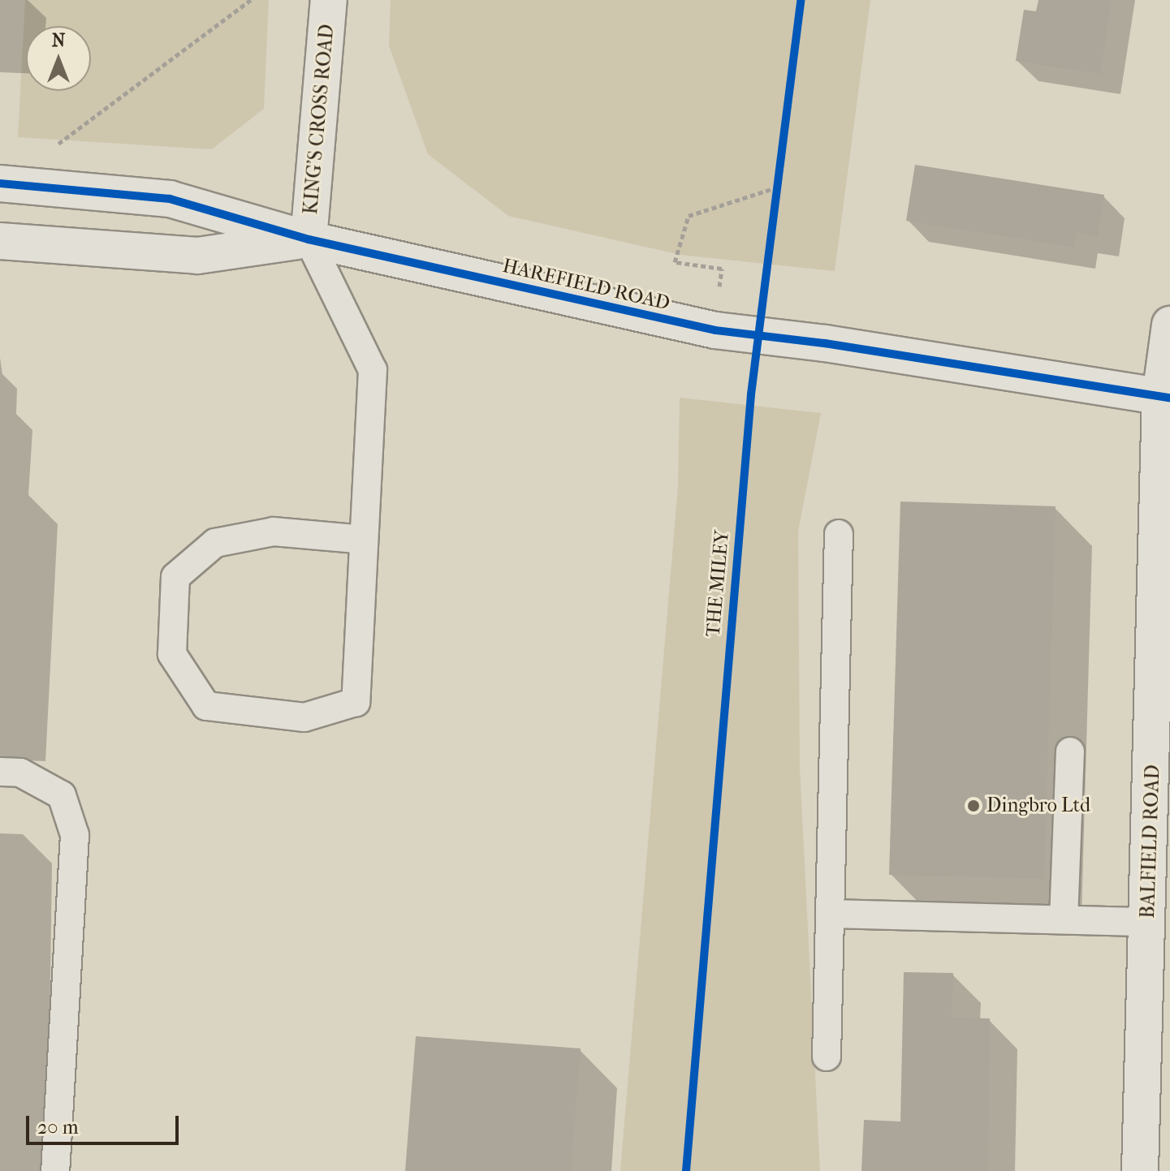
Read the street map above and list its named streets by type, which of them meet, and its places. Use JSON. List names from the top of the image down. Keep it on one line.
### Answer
{"streets":{"street":["KING'S CROSS ROAD","HAREFIELD ROAD","BALFIELD ROAD"],"cycle path":["THE MILEY"]},"crossings":[["KING'S CROSS ROAD","HAREFIELD ROAD"],["HAREFIELD ROAD","BALFIELD ROAD"]],"places":["Dingbro Ltd"],"scale_bar":"20 m","north":"top"}
